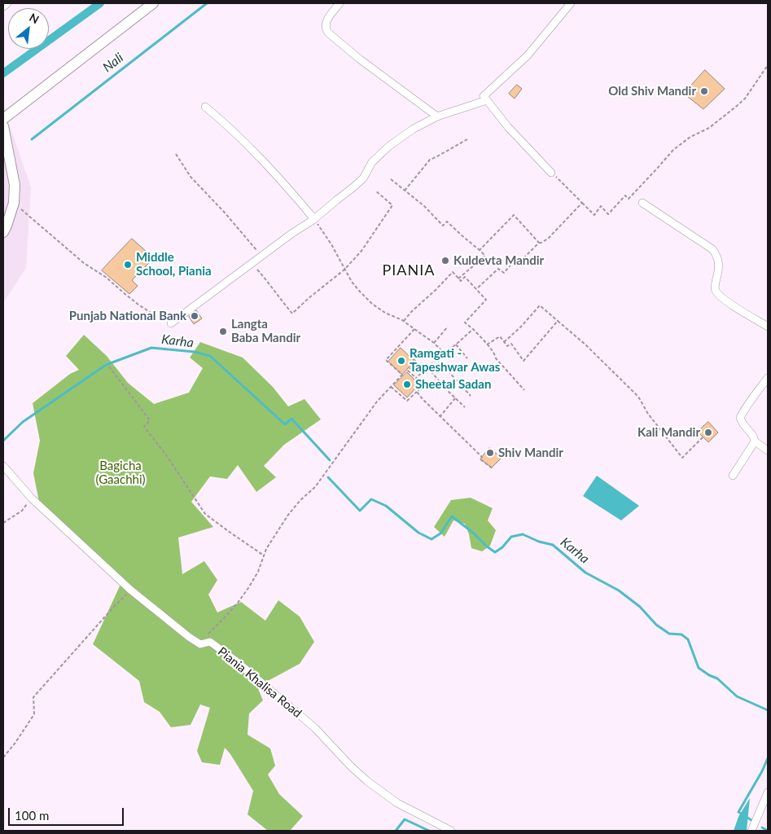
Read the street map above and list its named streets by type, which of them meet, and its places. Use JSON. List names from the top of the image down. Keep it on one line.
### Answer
{"streets":{"street":["Piania Khalisa Road"]},"districts":["PIANIA"],"water":["Nali","Karha"],"parks":["Bagicha (Gaachhi)"],"places":["Old Shiv Mandir","Kuldevta Mandir","Middle School, Piania","Punjab National Bank","Langta Baba Mandir","Ramgati - Tapeshwar Awas","Sheetal Sadan","Kali Mandir","Shiv Mandir"],"scale_bar":"100 m","north":"top right"}
